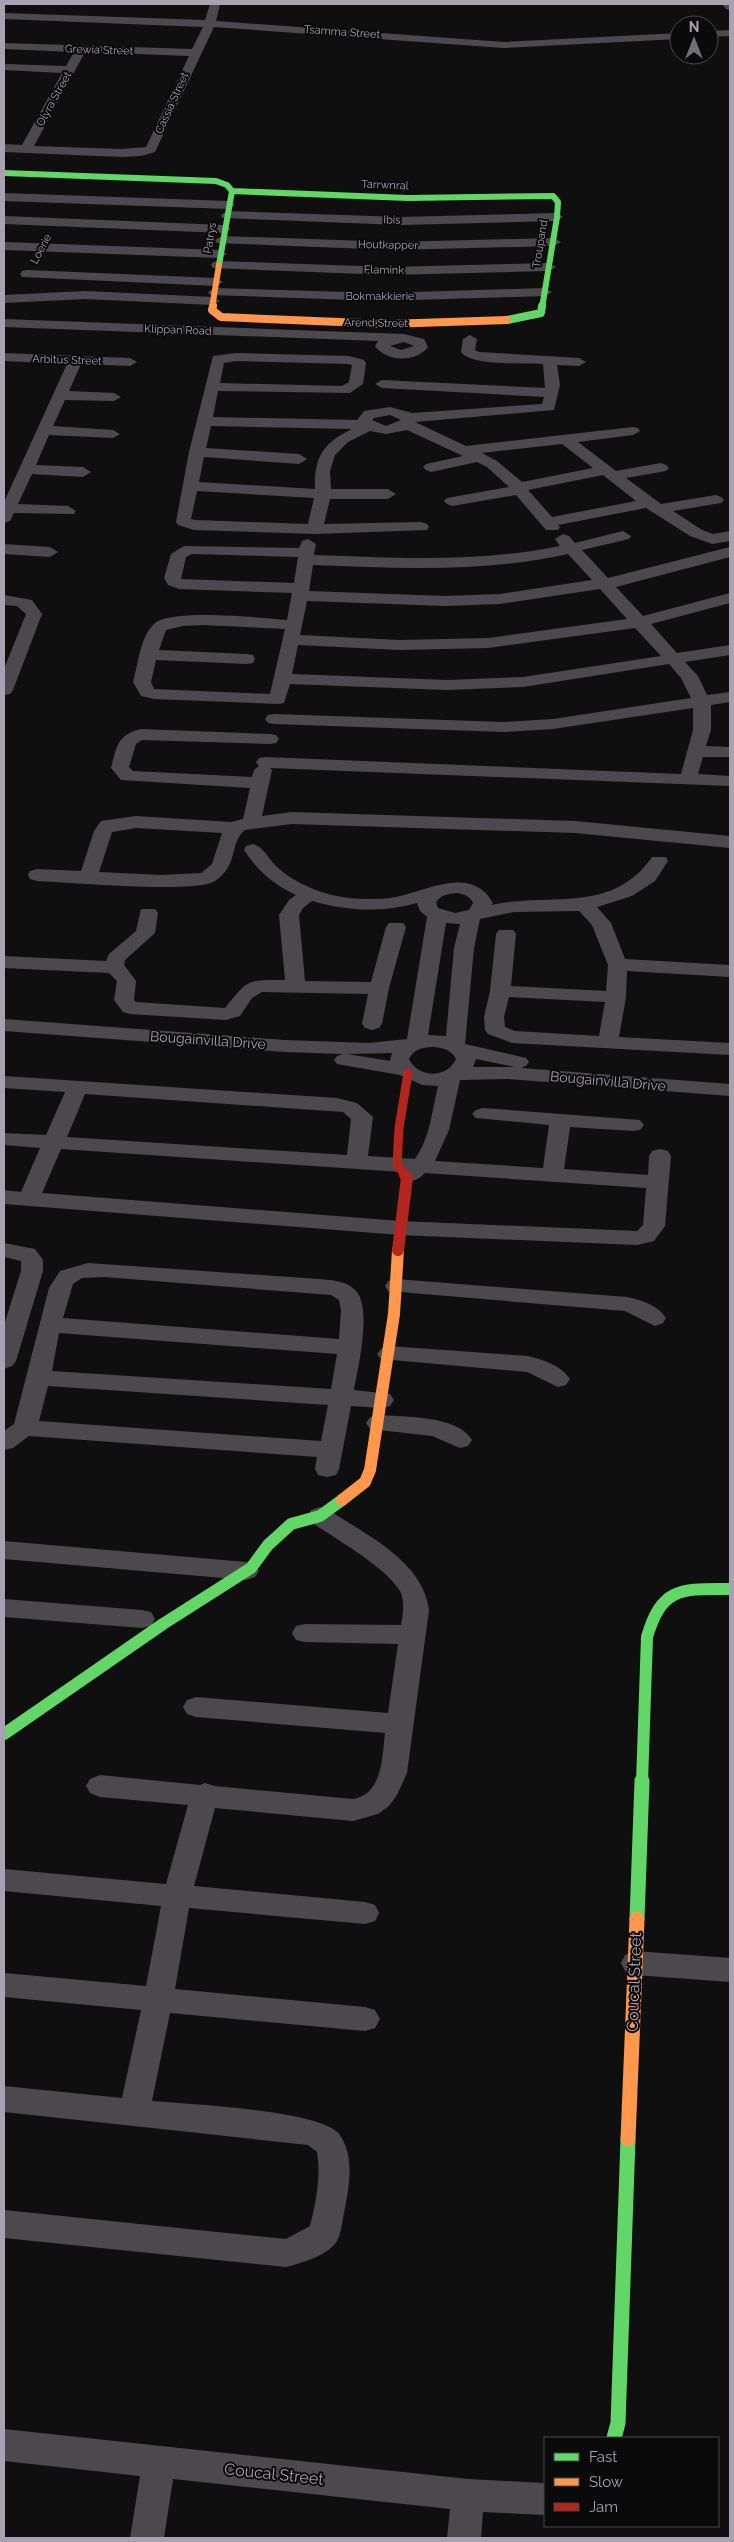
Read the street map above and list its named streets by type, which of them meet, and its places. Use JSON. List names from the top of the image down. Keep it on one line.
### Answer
{"streets":{"street":["Tsamma Street","Grewia Street","Olyra Street","Cassia Street","Tarrwnral","Ibis","Patrys","Troupand","Houtkapper","Loerie","Flamink","Bokmakkierie","Arend Street","Klippan Road","Arbitus Street","Bougainvilla Drive","Coucal Street"]},"crossings":[["Tsamma Street","Cassia Street"],["Grewia Street","Olyra Street"],["Grewia Street","Cassia Street"],["Olyra Street","Cassia Street"],["Tarrwnral","Patrys"],["Tarrwnral","Troupand"],["Ibis","Patrys"],["Ibis","Troupand"],["Ibis","Loerie"],["Patrys","Houtkapper"],["Patrys","Flamink"],["Patrys","Bokmakkierie"],["Patrys","Arend Street"],["Troupand","Houtkapper"],["Troupand","Flamink"],["Troupand","Bokmakkierie"],["Troupand","Arend Street"],["Houtkapper","Loerie"],["Loerie","Flamink"],["Loerie","Bokmakkierie"],["Loerie","Arend Street"],["Loerie","Klippan Road"],["Bokmakkierie","Arend Street"]],"legend":["Fast","Slow","Jam"],"north":"top"}
